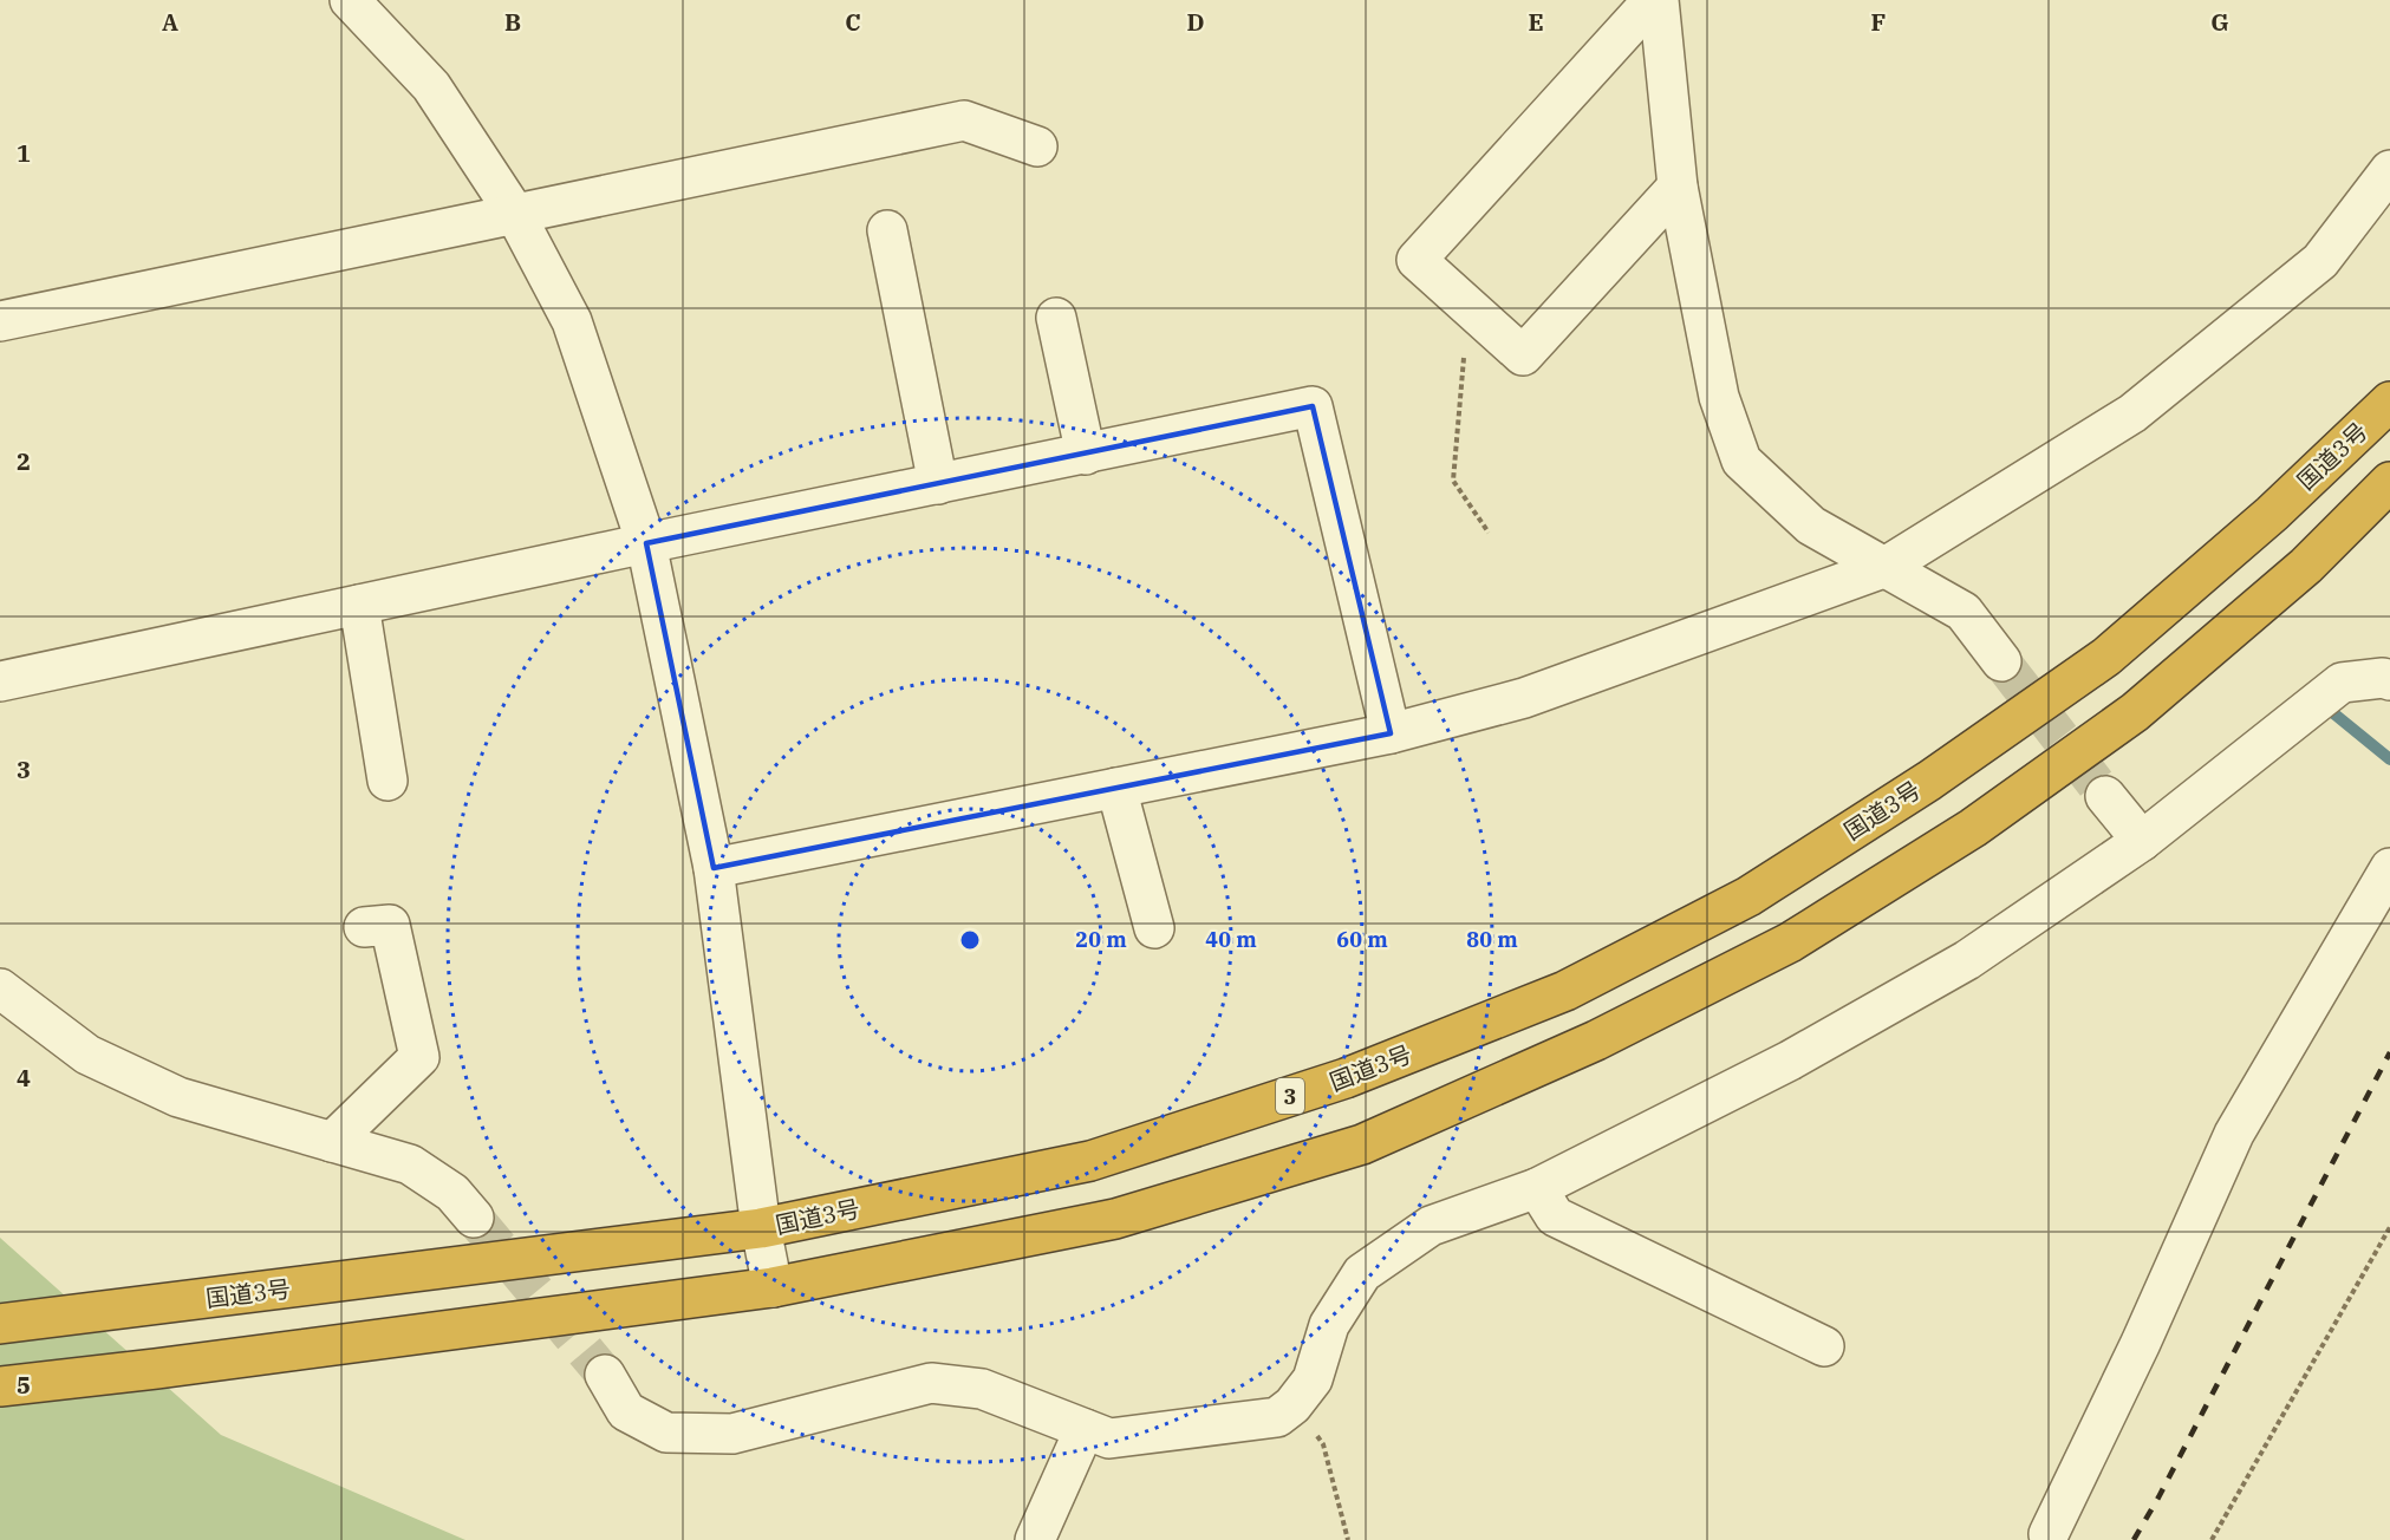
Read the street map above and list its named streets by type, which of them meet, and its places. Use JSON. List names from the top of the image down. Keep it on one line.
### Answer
{"streets":{"highway":["国道3号","3"]},"grid":{"columns":["A","B","C","D","E","F","G"],"rows":["1","2","3","4","5"]},"rings":["20 m","40 m","60 m","80 m"]}
